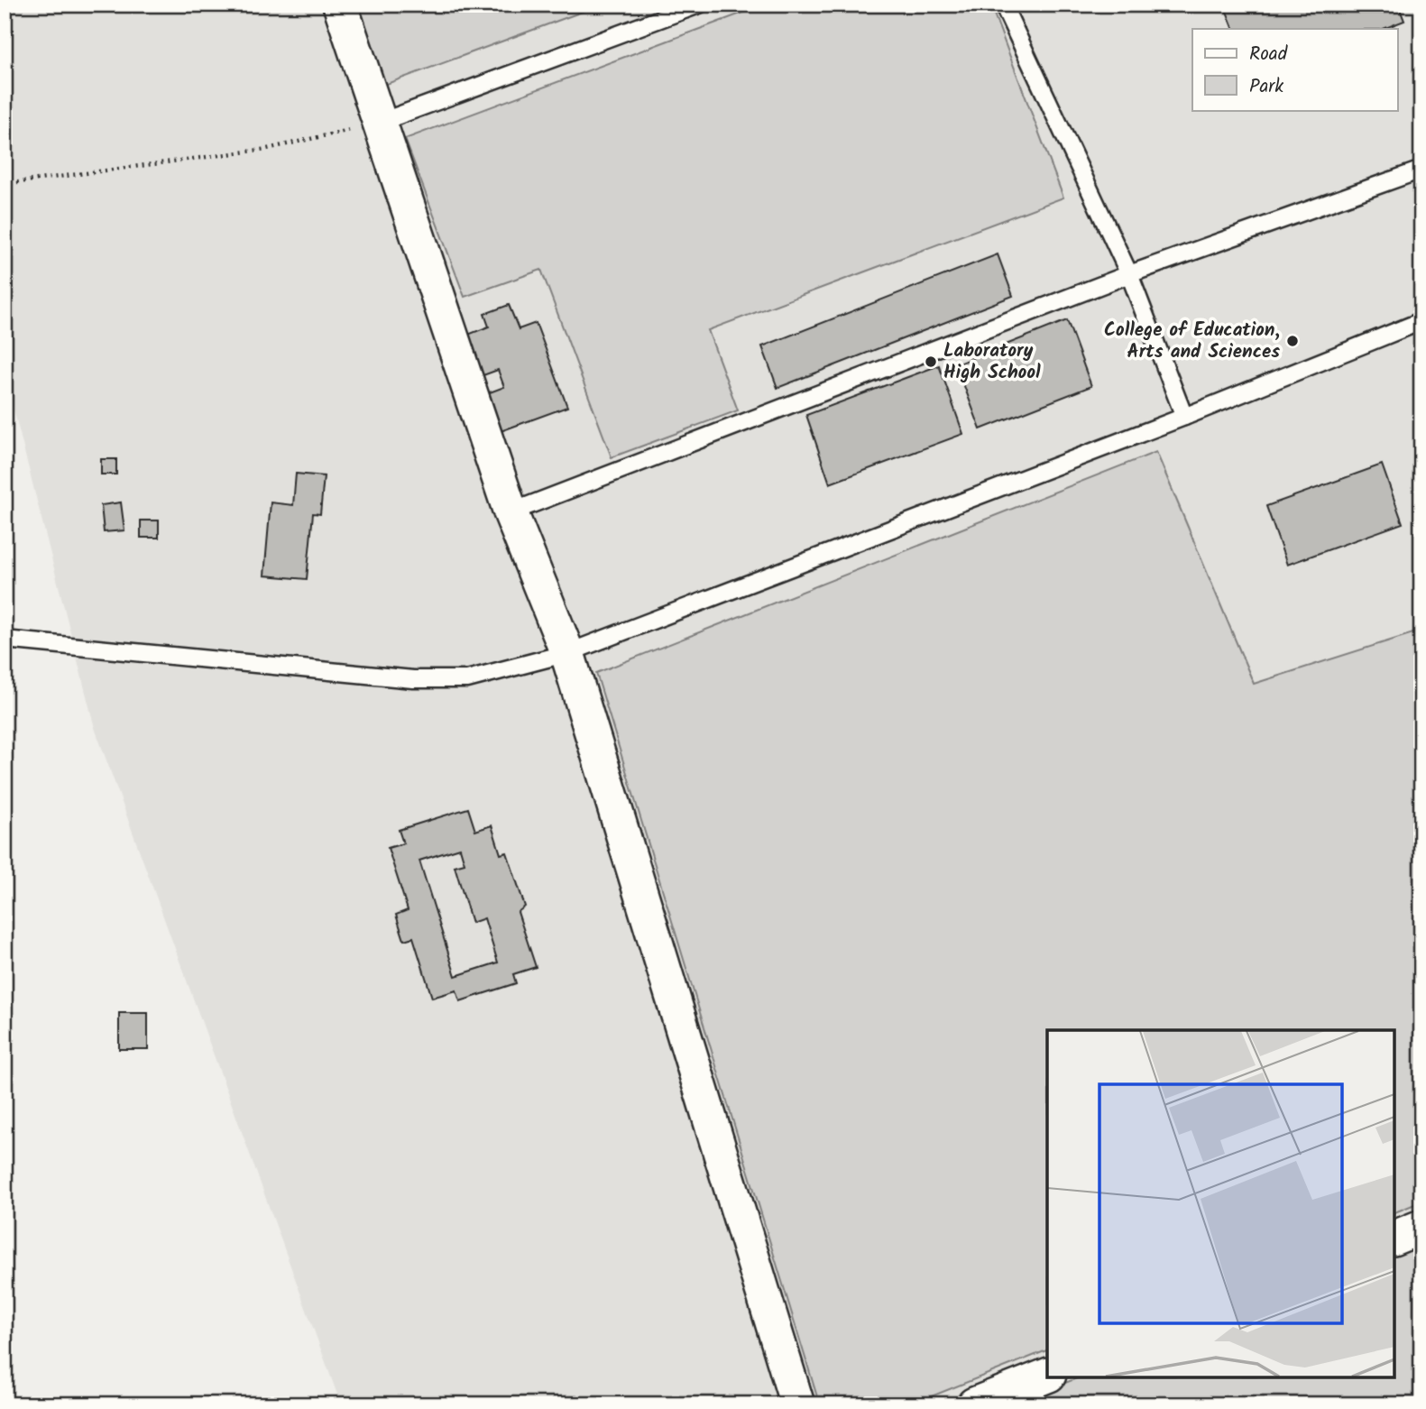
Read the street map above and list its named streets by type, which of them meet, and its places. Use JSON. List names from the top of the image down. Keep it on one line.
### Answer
{"places":["College of Education, Arts and Sciences","Laboratory High School"],"legend":["Road","Park"]}
